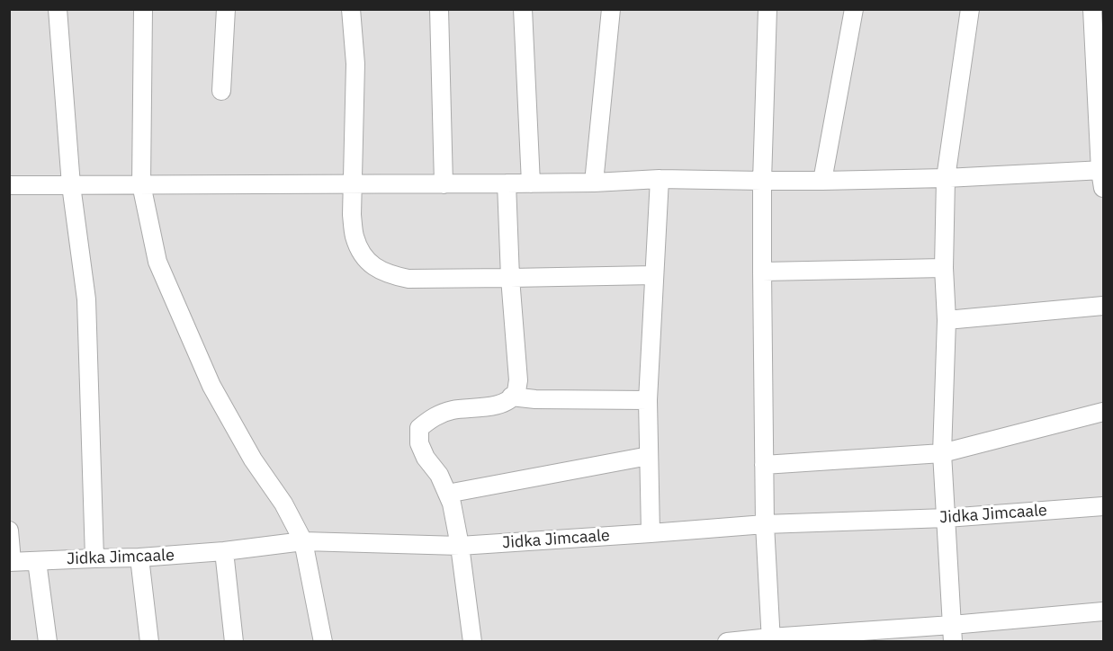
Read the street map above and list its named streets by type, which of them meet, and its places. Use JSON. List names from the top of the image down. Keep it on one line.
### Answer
{"streets":{"street":["Jidka Jimcaale"]}}
